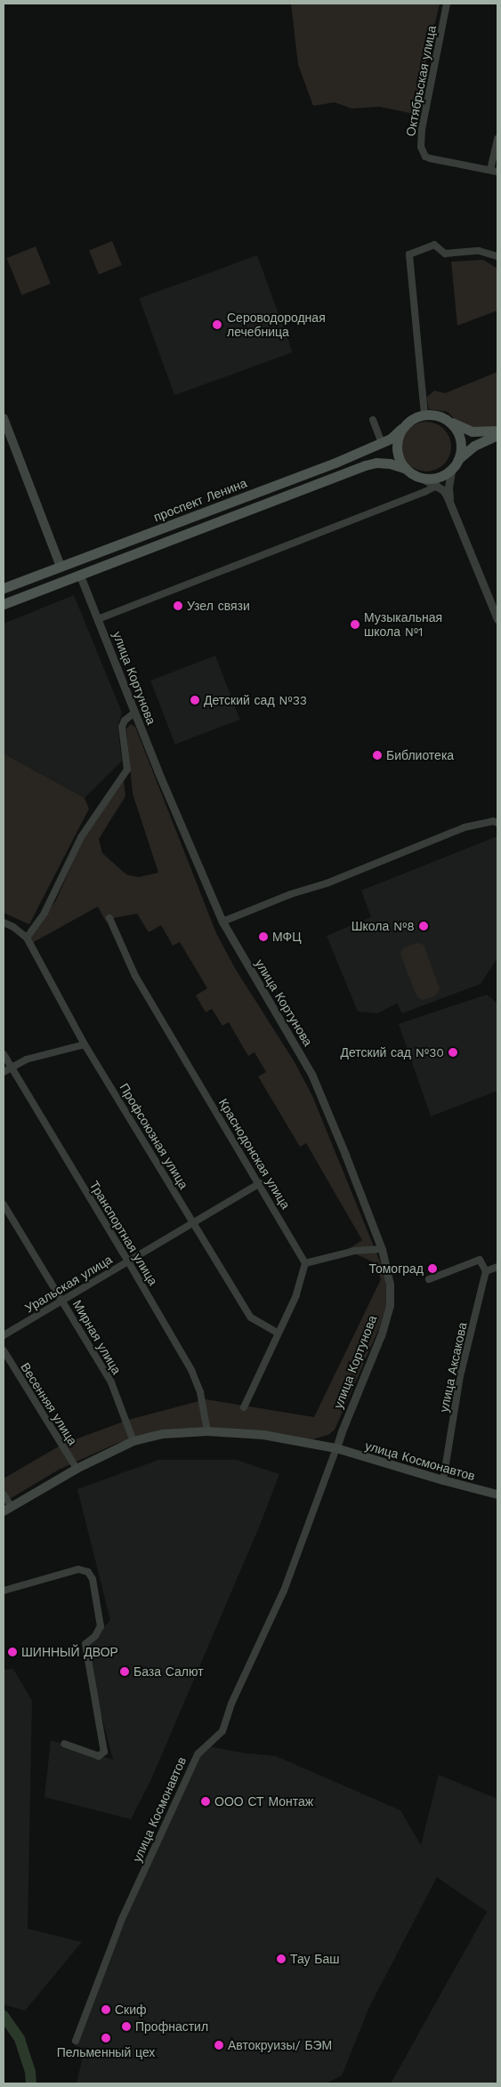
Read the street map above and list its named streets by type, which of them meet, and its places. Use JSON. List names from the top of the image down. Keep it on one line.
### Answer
{"streets":{"main road":["проспект Ленина","улица Космонавтов"],"street":["Октябрьская улица","улица Кортунова","Профсоюзная улица","Краснодонская улица","Транспортная улица","Уральская улица","Мирная улица","улица Аксакова","Весенняя улица"]},"crossings":[["улица Кортунова","улица Космонавтов"],["Профсоюзная улица","Уральская улица"],["Краснодонская улица","Уральская улица"],["Транспортная улица","Уральская улица"],["Транспортная улица","улица Космонавтов"],["Уральская улица","Мирная улица"],["Мирная улица","улица Космонавтов"],["улица Аксакова","улица Космонавтов"],["Весенняя улица","улица Космонавтов"]],"places":["Сероводородная лечебница","Узел связи","Музыкальная школа №1","Детский сад №33","Библиотека","Школа №8","МФЦ","Детский сад №30","Томоград","ШИННЫЙ ДВОР","База Салют","ООО СТ Монтаж","Тау Баш","Скиф","Профнастил","Пельменный цех","Автокруизы/ БЭМ"]}
